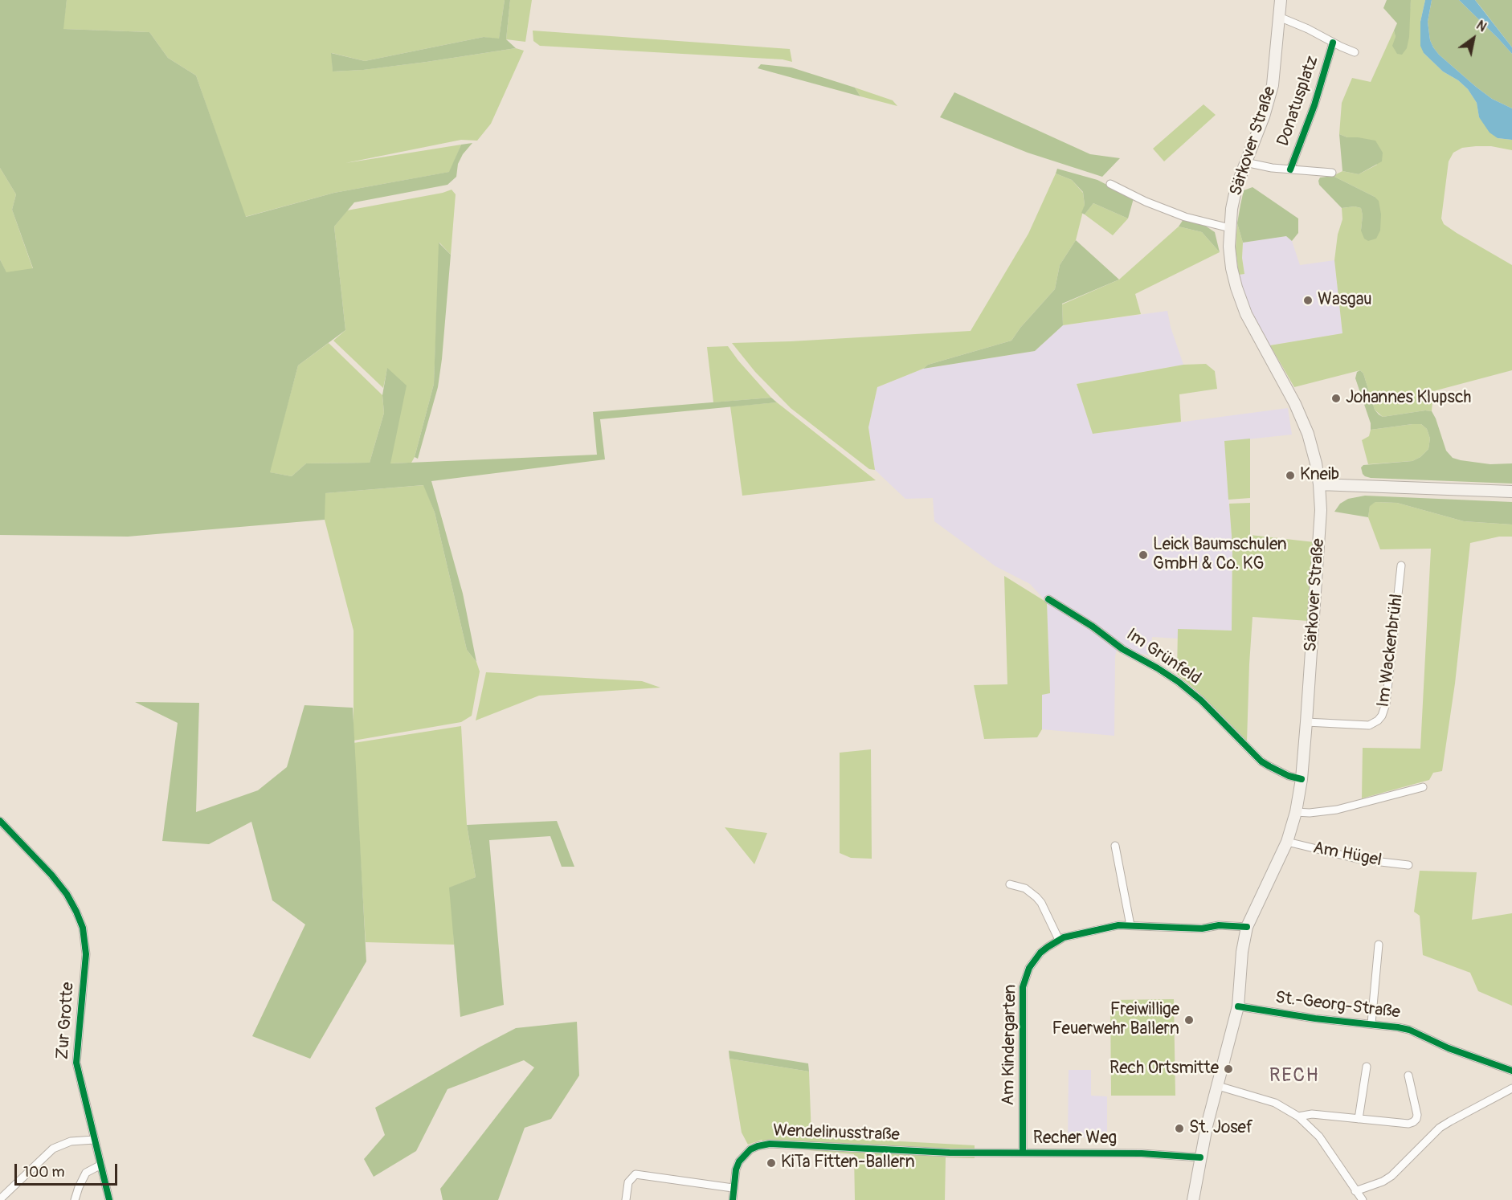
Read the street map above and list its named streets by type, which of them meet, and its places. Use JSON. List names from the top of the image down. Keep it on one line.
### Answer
{"streets":{"main road":["Särkover Straße"],"street":["Donatusplatz","Im Wackenbrühl","Im Grünfeld","Am Hügel","St.-Georg-Straße","Zur Grotte","Am Kindergarten","Wendelinusstraße","Recher Weg"]},"crossings":[["Donatusplatz","Särkover Straße"],["Särkover Straße","Im Wackenbrühl"],["Särkover Straße","Im Grünfeld"],["Särkover Straße","Am Hügel"],["Särkover Straße","St.-Georg-Straße"],["Särkover Straße","Am Kindergarten"],["Särkover Straße","Recher Weg"],["Am Kindergarten","Recher Weg"],["Wendelinusstraße","Recher Weg"]],"districts":["RECH"],"places":["Wasgau","Johannes Klupsch","Kneib","Leick Baumschulen GmbH & Co. KG","Freiwillige Feuerwehr Ballern","Rech Ortsmitte","St. Josef","KiTa Fitten-Ballern"],"scale_bar":"100 m","north":"top right"}
